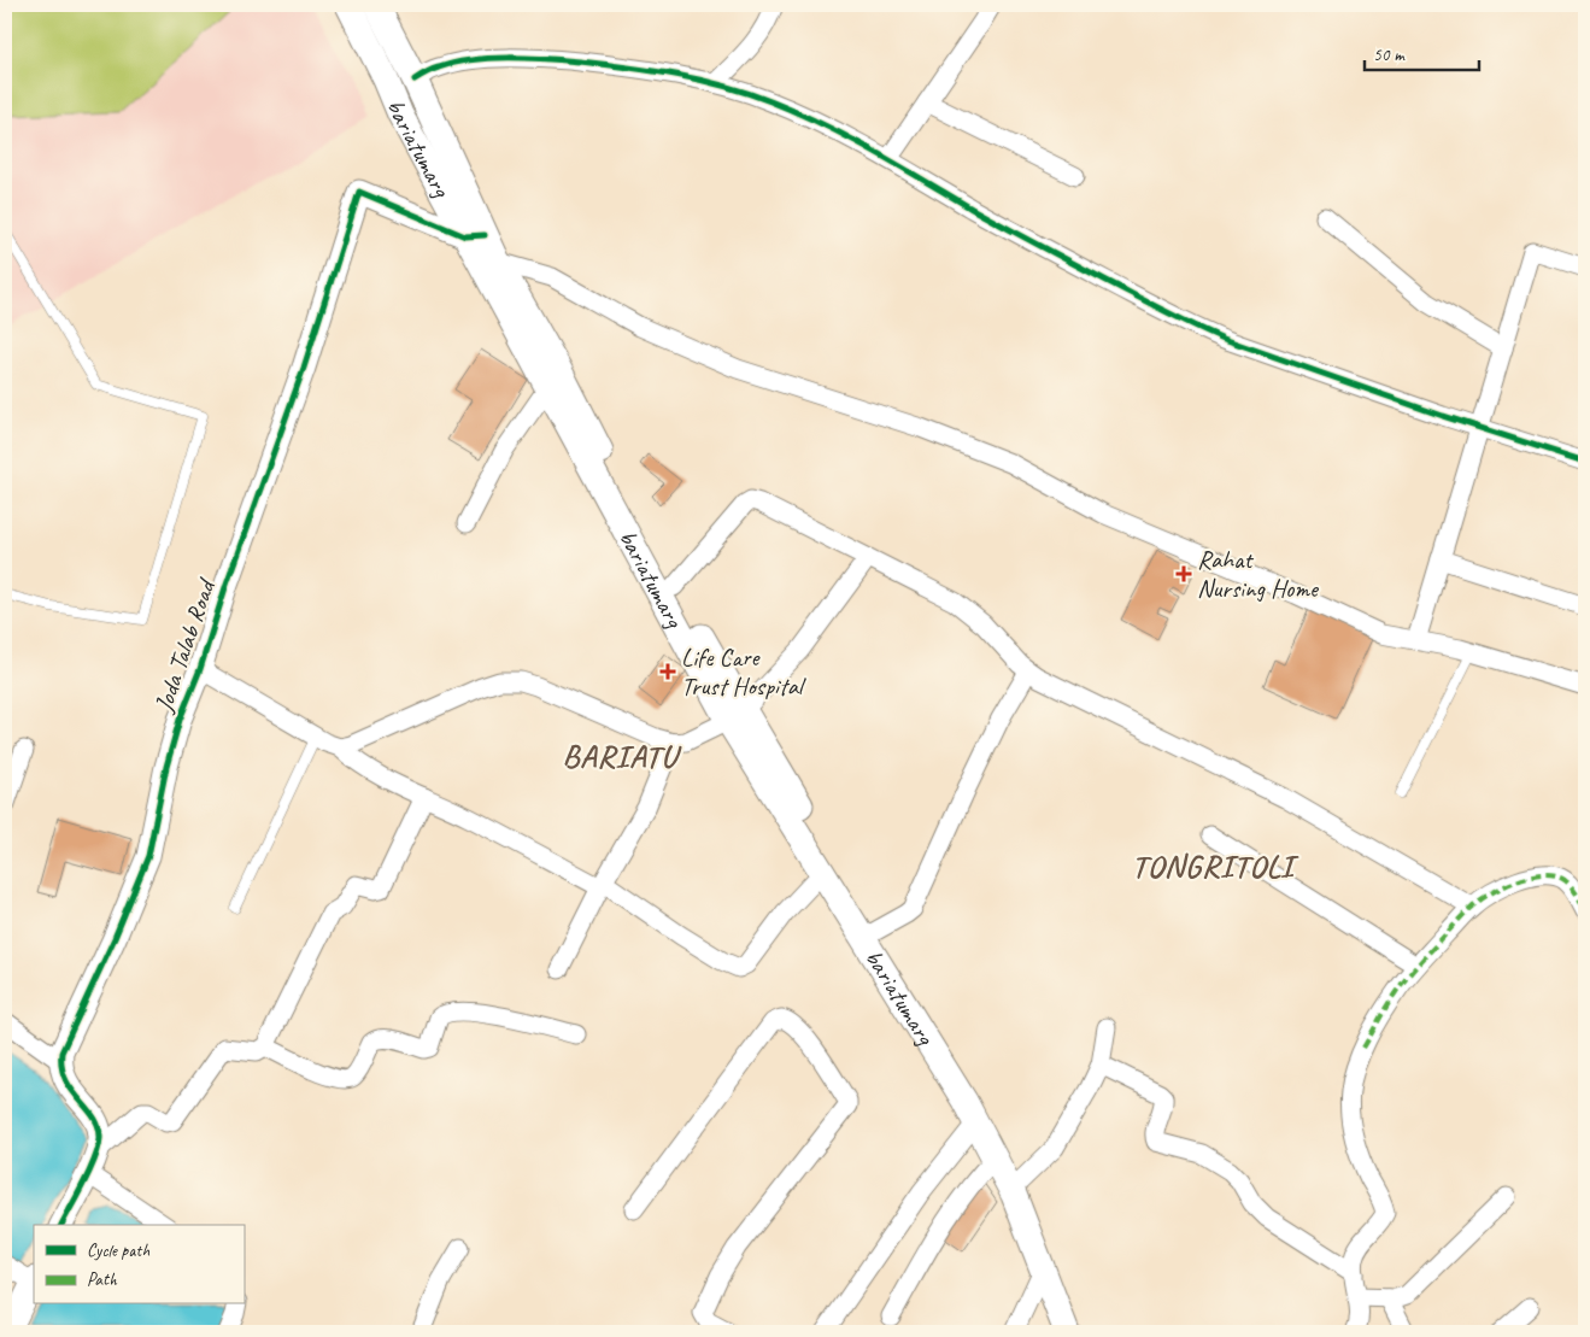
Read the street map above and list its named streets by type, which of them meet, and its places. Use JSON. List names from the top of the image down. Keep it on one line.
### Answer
{"streets":{"main road":["bariatumarg"],"street":["Joda Talab Road"]},"crossings":[["bariatumarg","Joda Talab Road"]],"districts":["BARIATU","TONGRITOLI"],"places":{"health":["Rahat Nursing Home","Life Care Trust Hospital"]},"legend":["Cycle path","Path"],"scale_bar":"50 m"}
